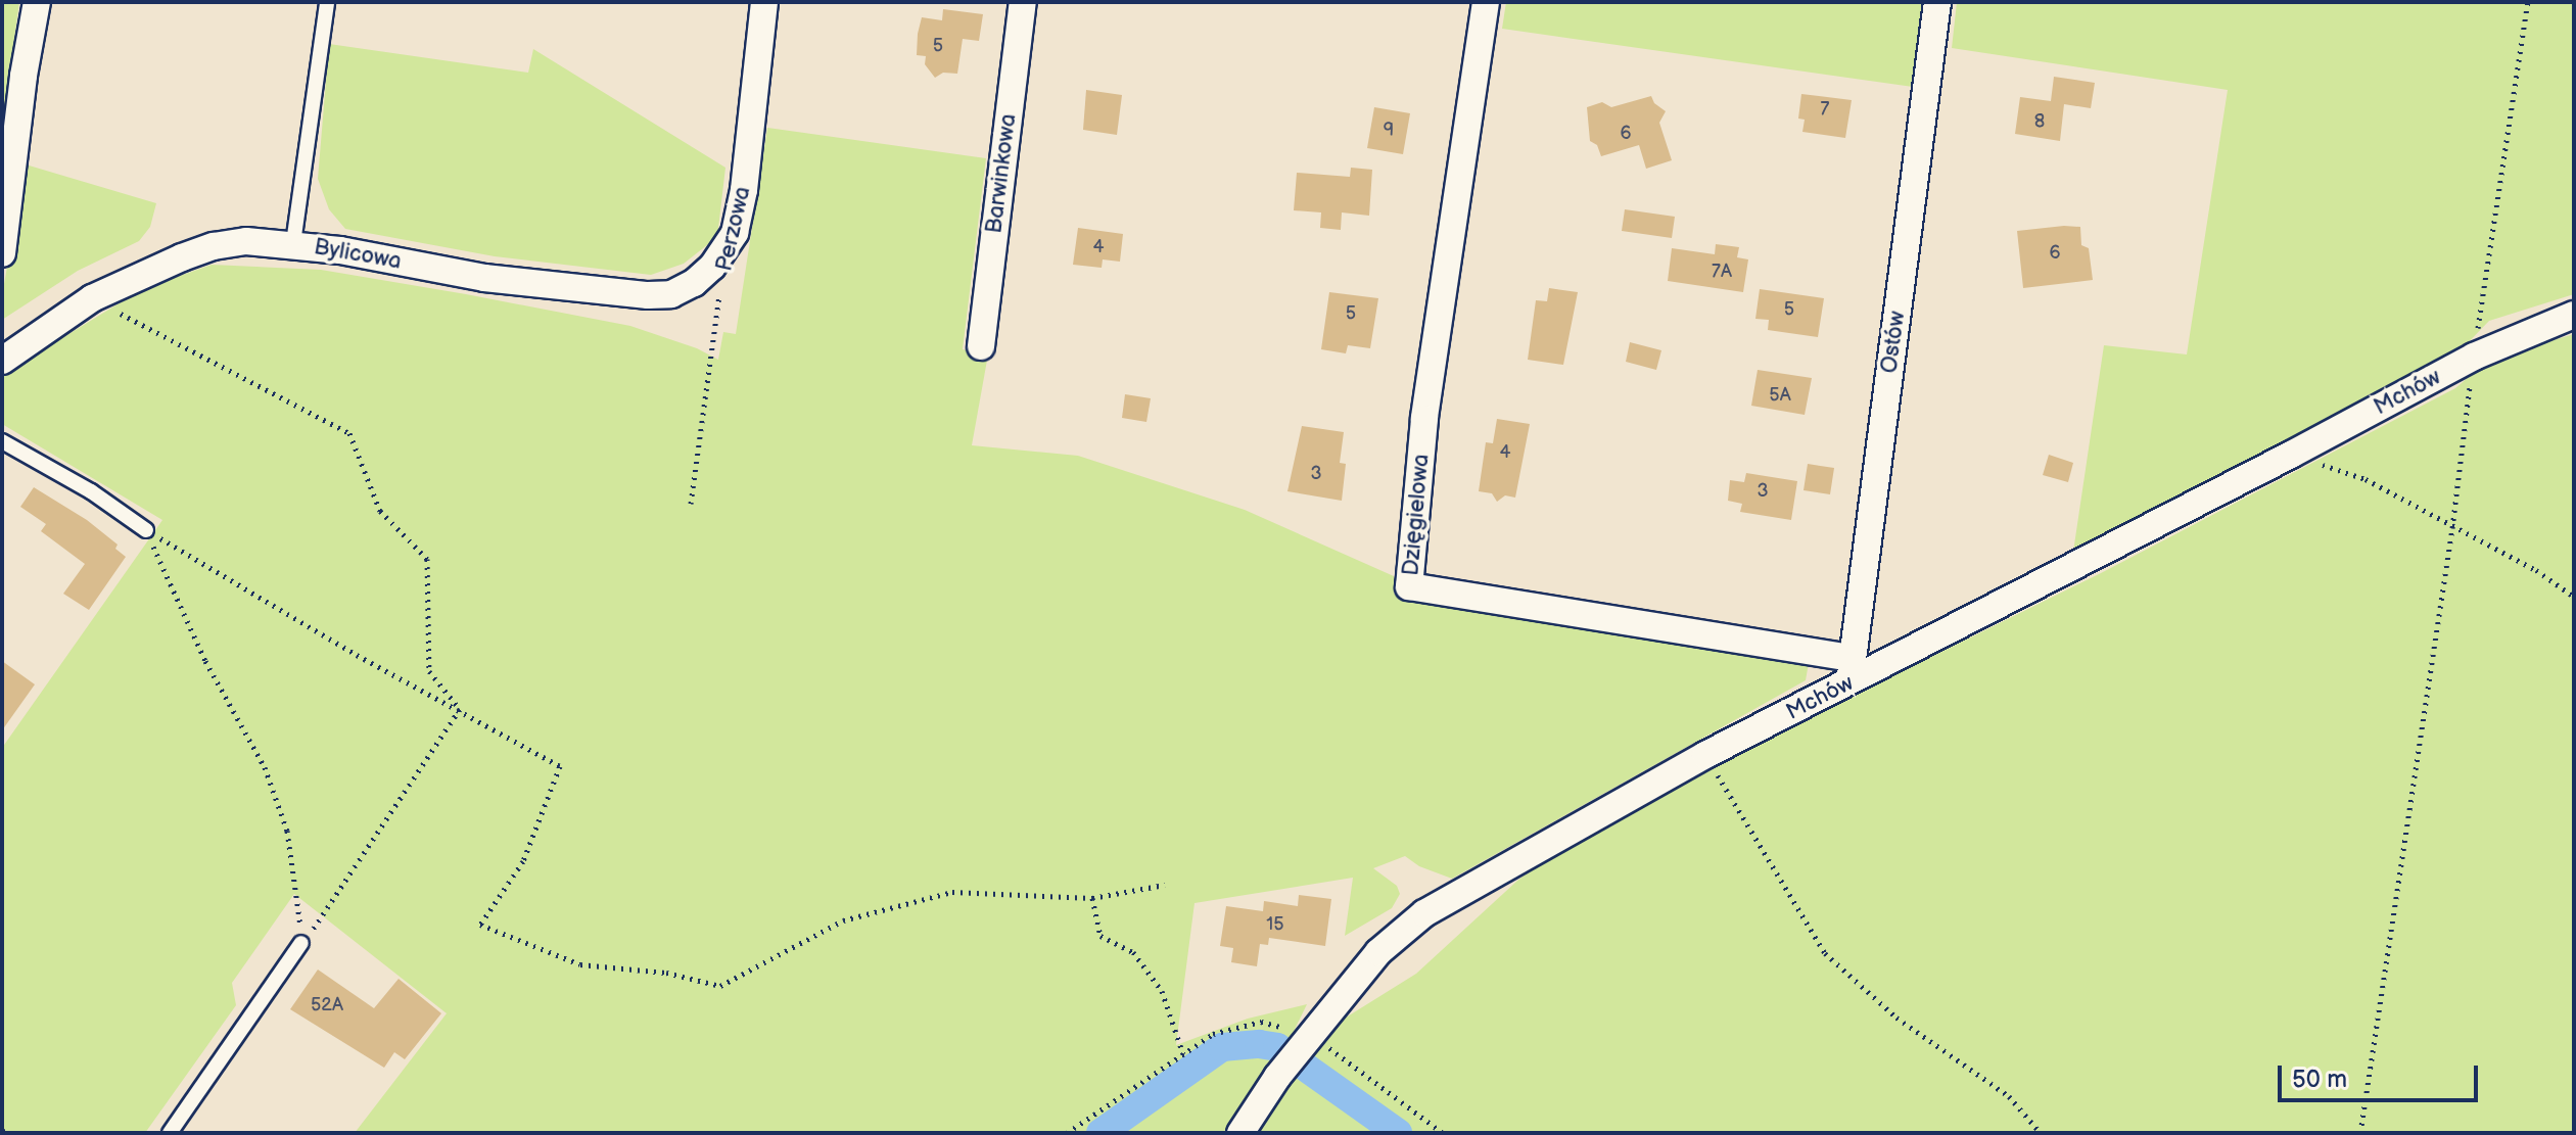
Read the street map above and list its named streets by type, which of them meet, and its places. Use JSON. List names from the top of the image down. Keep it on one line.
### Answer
{"streets":{"street":["Barwinkowa","Perzowa","Bylicowa","Ostów","Mchów","Dzięgielowa"]},"crossings":[["Perzowa","Bylicowa"],["Ostów","Mchów"],["Ostów","Dzięgielowa"],["Mchów","Dzięgielowa"]],"house_numbers":["5","7","8","9","6","4","6","7A","5","5","5A","4","3","3","15","52A"],"scale_bar":"50 m"}
